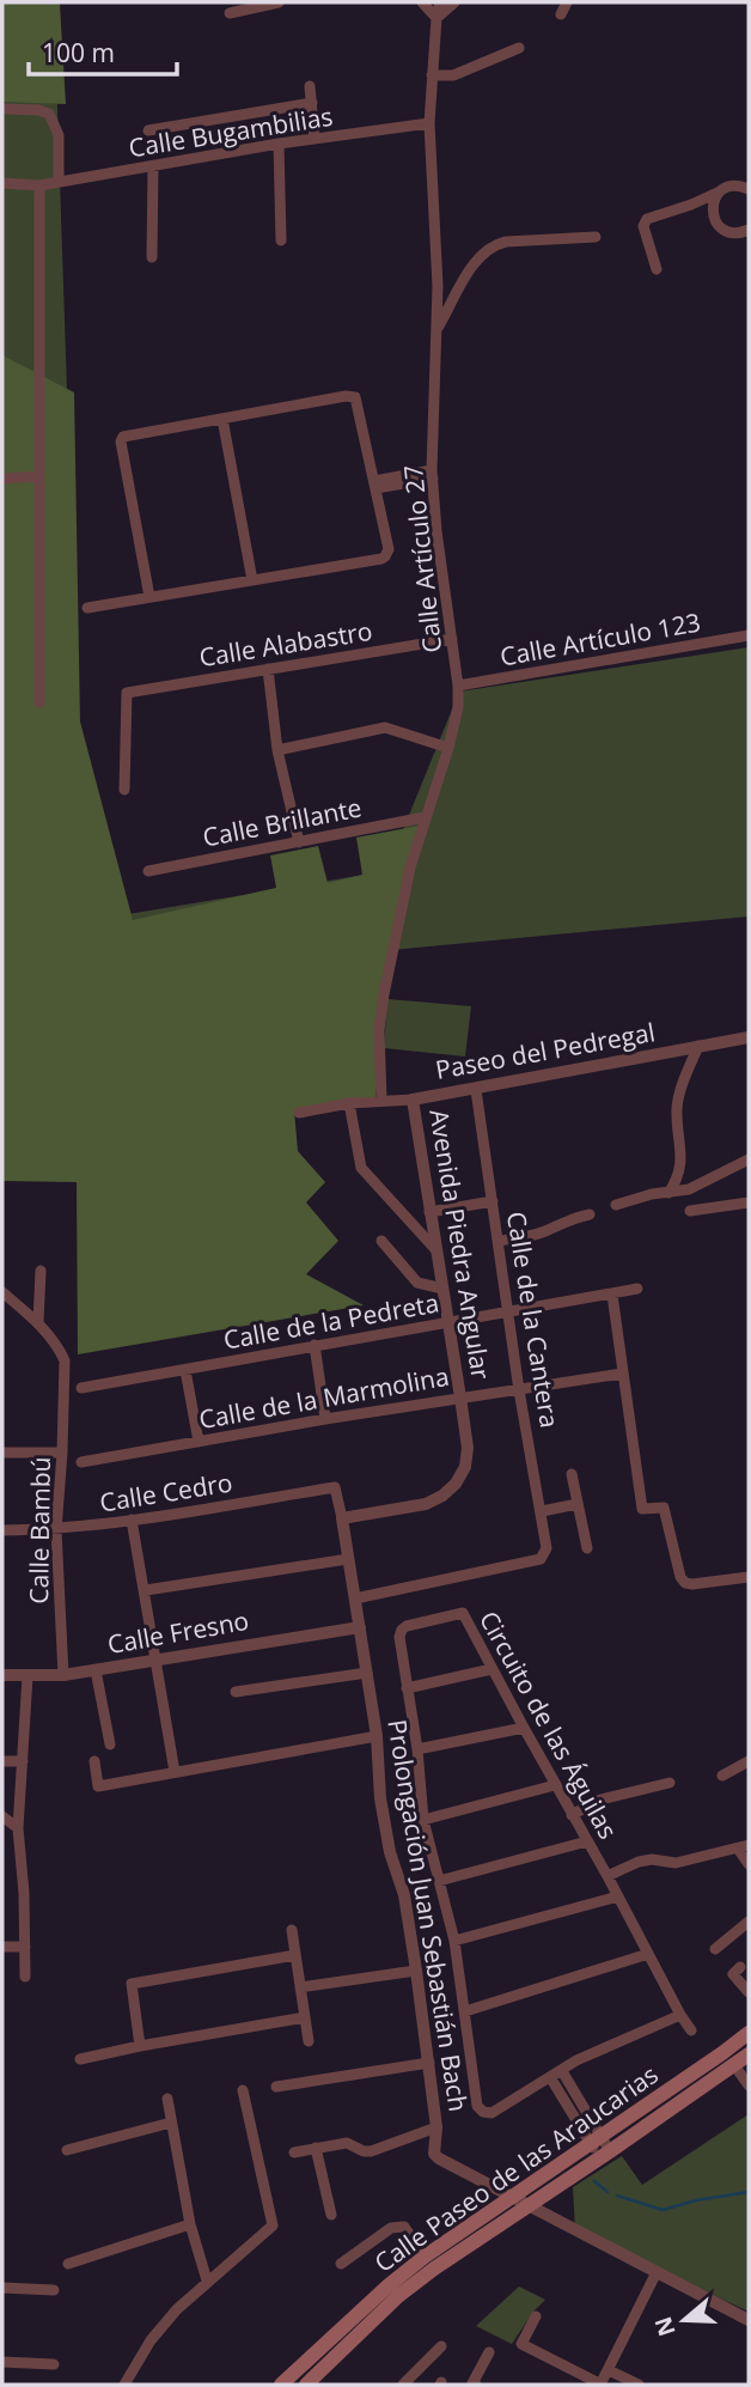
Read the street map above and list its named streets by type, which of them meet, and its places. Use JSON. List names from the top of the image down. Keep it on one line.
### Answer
{"streets":{"main road":["Calle Paseo de las Araucarias"],"street":["Calle Bugambilias","Calle Artículo 27","Calle Artículo 123","Calle Alabastro","Calle Brillante","Paseo del Pedregal","Avenida Piedra Angular","Calle de la Cantera","Calle de la Pedreta","Calle de la Marmolina","Calle Cedro","Calle Bambú","Calle Fresno","Circuito de las Águilas","Prolongación Juan Sebastián Bach"]},"crossings":[["Calle Bugambilias","Calle Artículo 27"],["Calle Artículo 27","Calle Artículo 123"],["Calle Artículo 27","Calle Alabastro"],["Calle Artículo 27","Calle Brillante"],["Calle Artículo 27","Paseo del Pedregal"],["Paseo del Pedregal","Avenida Piedra Angular"],["Paseo del Pedregal","Calle de la Cantera"],["Avenida Piedra Angular","Calle de la Pedreta"],["Avenida Piedra Angular","Calle de la Marmolina"],["Avenida Piedra Angular","Prolongación Juan Sebastián Bach"],["Calle de la Cantera","Calle de la Pedreta"],["Calle de la Cantera","Calle de la Marmolina"],["Calle de la Cantera","Prolongación Juan Sebastián Bach"],["Calle Cedro","Calle Bambú"],["Calle Cedro","Prolongación Juan Sebastián Bach"],["Calle Bambú","Calle Fresno"],["Calle Fresno","Prolongación Juan Sebastián Bach"],["Prolongación Juan Sebastián Bach","Calle Paseo de las Araucarias"]],"scale_bar":"100 m","north":"left"}
